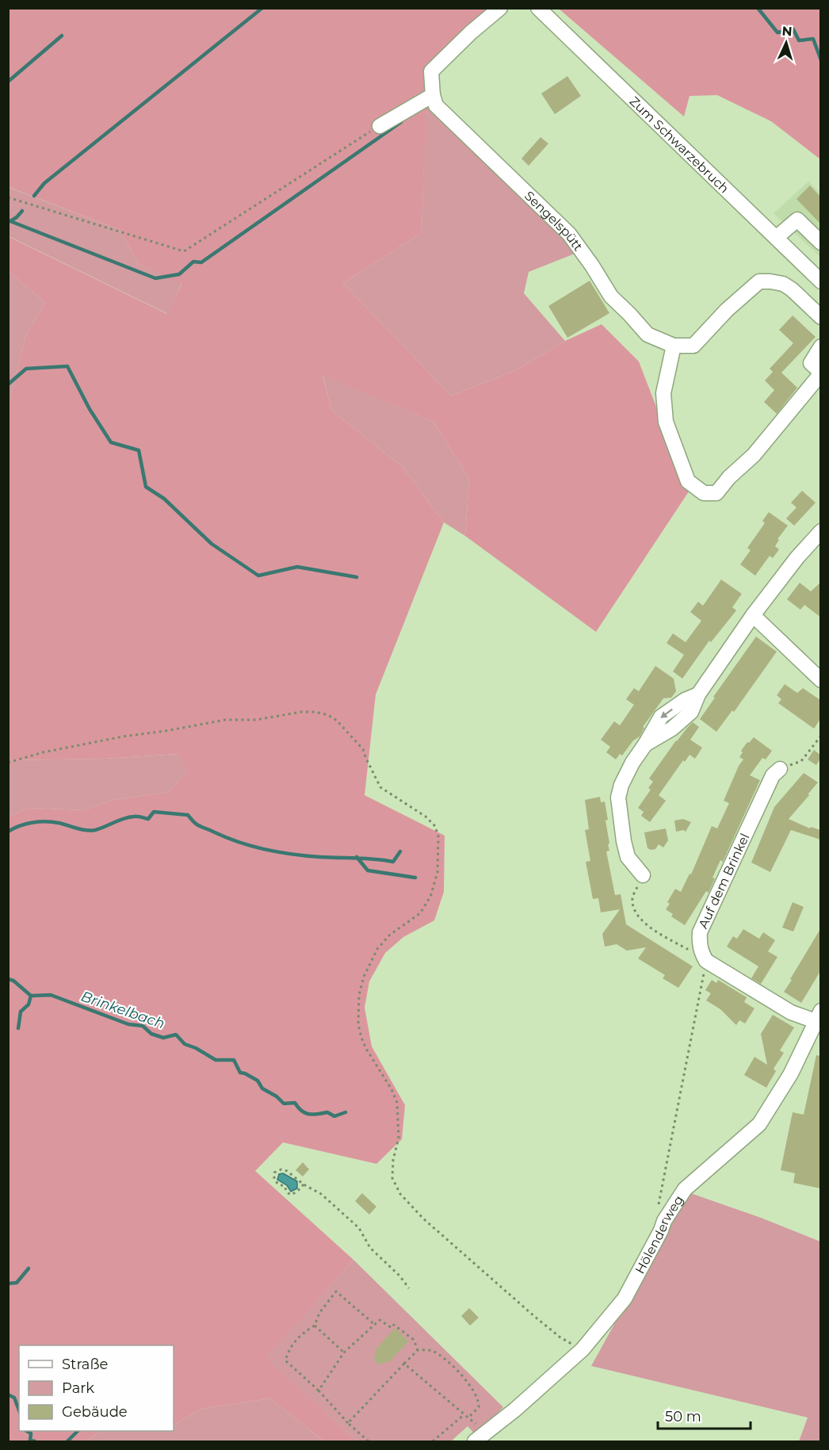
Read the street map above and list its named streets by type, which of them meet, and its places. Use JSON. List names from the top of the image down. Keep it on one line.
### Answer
{"streets":{"street":["Zum Schwarzebruch","Sengelspütt","Auf dem Brinkel","Hölenderweg"]},"water":["Brinkelbach"],"legend":["Straße","Park","Gebäude"],"scale_bar":"50 m","north":"top"}
